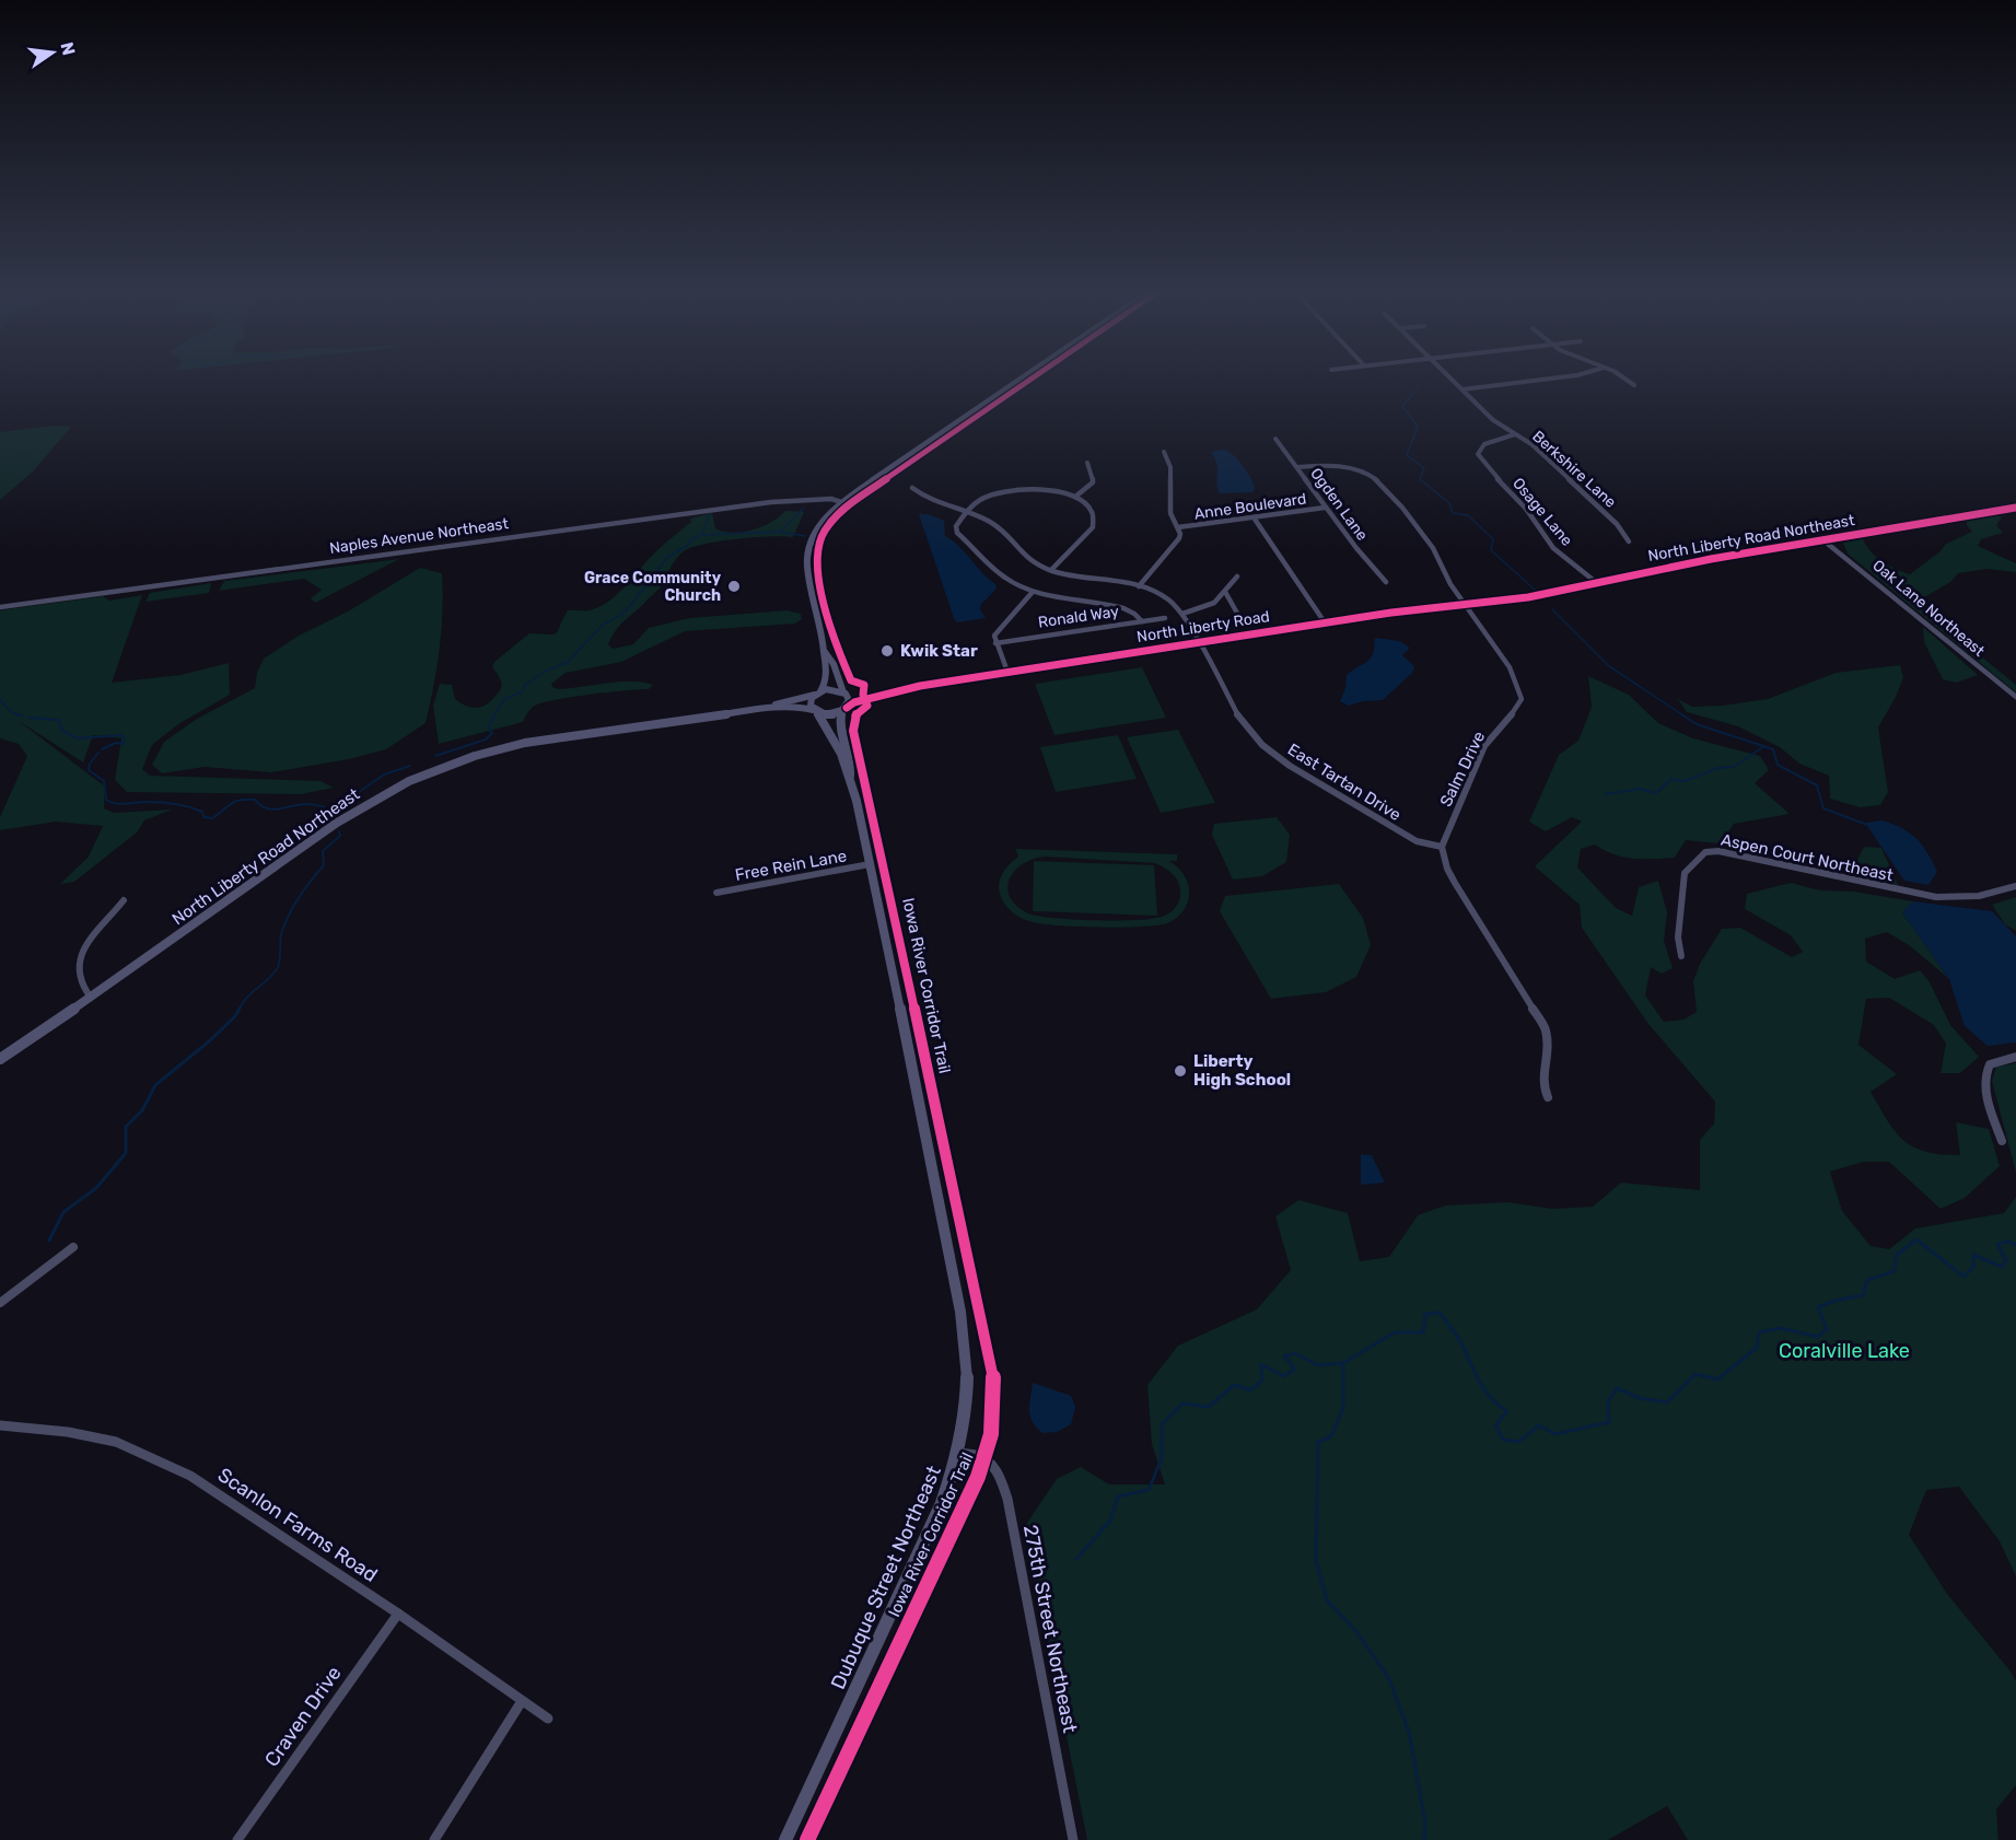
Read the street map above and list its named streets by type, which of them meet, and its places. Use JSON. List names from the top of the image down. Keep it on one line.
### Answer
{"streets":{"main road":["North Liberty Road Northeast","North Liberty Road","Dubuque Street Northeast"],"street":["Berkshire Lane","Ogden Lane","Anne Boulevard","Osage Lane","Naples Avenue Northeast","Oak Lane Northeast","Ronald Way","Salm Drive","East Tartan Drive","Aspen Court Northeast","Free Rein Lane","Scanlon Farms Road","275th Street Northeast","Craven Drive"],"cycle path":["Iowa River Corridor Trail"]},"crossings":[["Berkshire Lane","Osage Lane"],["Ogden Lane","Anne Boulevard"],["Ogden Lane","Salm Drive"],["Osage Lane","North Liberty Road Northeast"],["North Liberty Road Northeast","Oak Lane Northeast"],["North Liberty Road Northeast","North Liberty Road"],["North Liberty Road Northeast","Dubuque Street Northeast"],["North Liberty Road","Salm Drive"],["North Liberty Road","East Tartan Drive"],["North Liberty Road","Dubuque Street Northeast"],["Salm Drive","East Tartan Drive"],["Free Rein Lane","Dubuque Street Northeast"],["Scanlon Farms Road","Craven Drive"],["Dubuque Street Northeast","275th Street Northeast"]],"parks":["Coralville Lake"],"places":["Grace Community Church","Kwik Star","Liberty High School"],"north":"right"}
